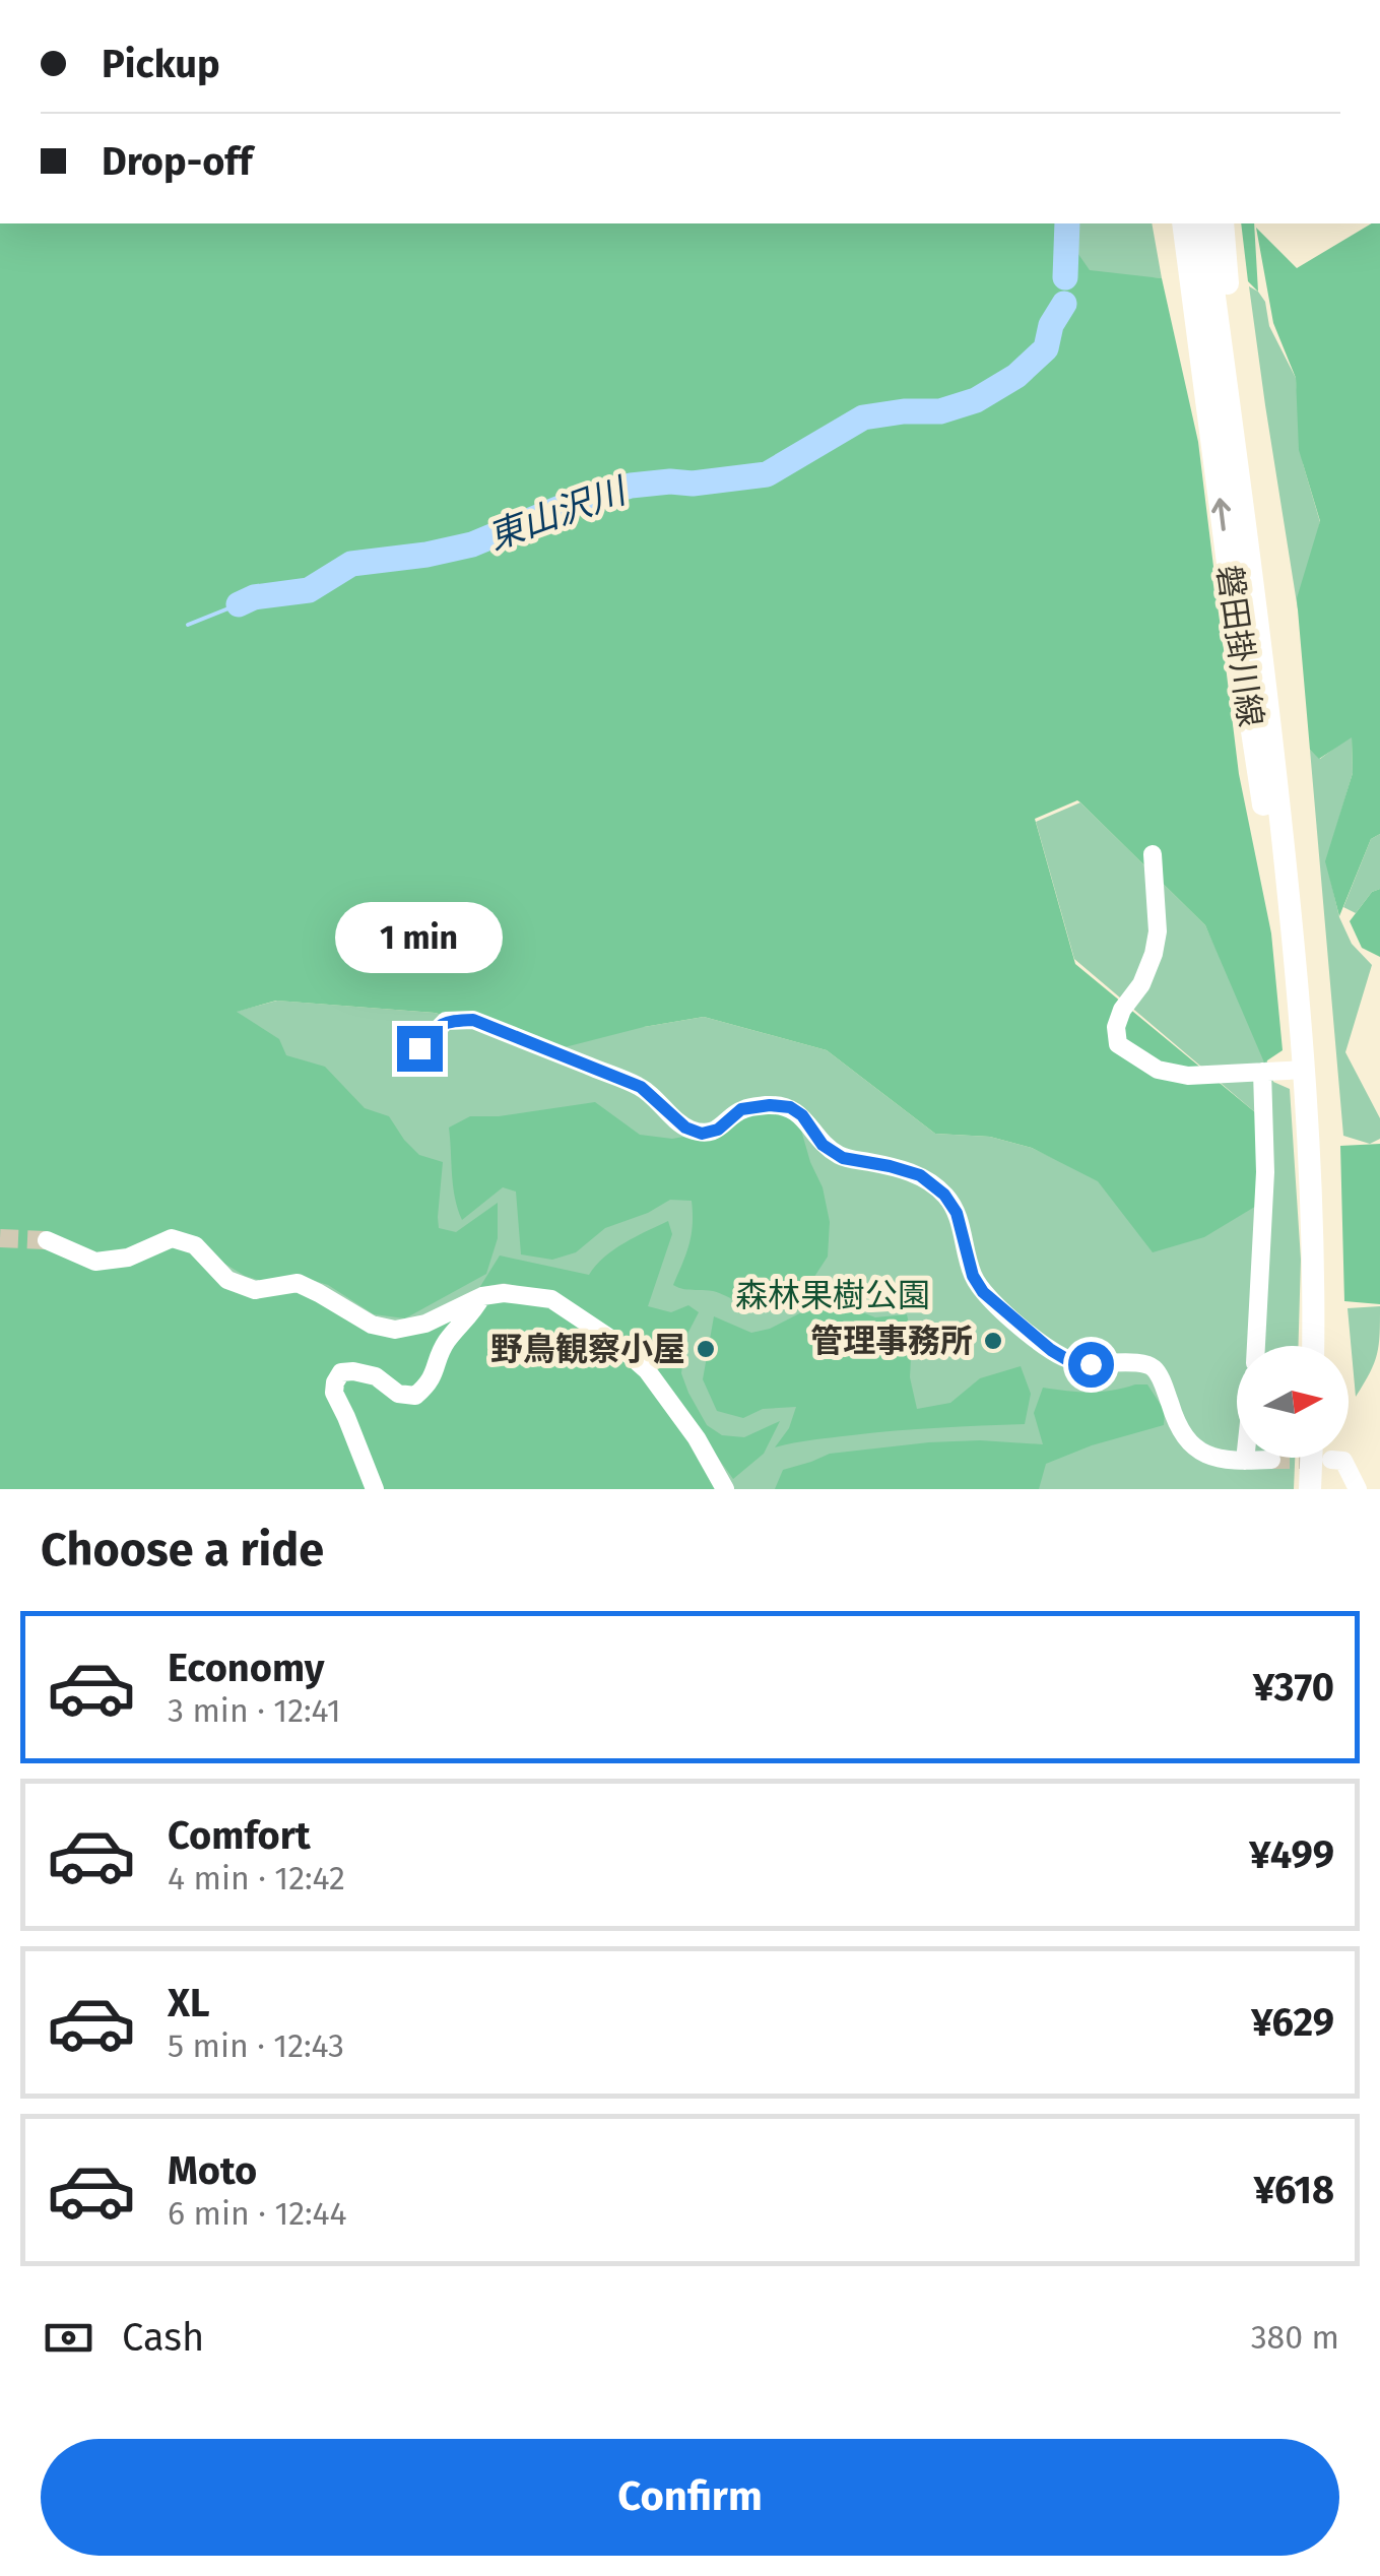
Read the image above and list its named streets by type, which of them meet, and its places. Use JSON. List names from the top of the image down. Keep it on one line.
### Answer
{"streets":{"main road":["磐田掛川線"]},"water":["東山沢川"],"parks":["森林果樹公園"],"places":["管理事務所","野鳥観察小屋"],"north":"right","page":{"banner":["Pickup","Drop-off"],"bubble":"1 min","heading":"Choose a ride","list":[{"name":"Economy","note":"3 min · 12:41","value":"¥370"},{"name":"Comfort","note":"4 min · 12:42","value":"¥499"},{"name":"XL","note":"5 min · 12:43","value":"¥629"},{"name":"Moto","note":"6 min · 12:44","value":"¥618"}],"pay":["Cash","380 m"],"buttons":"Confirm"}}
